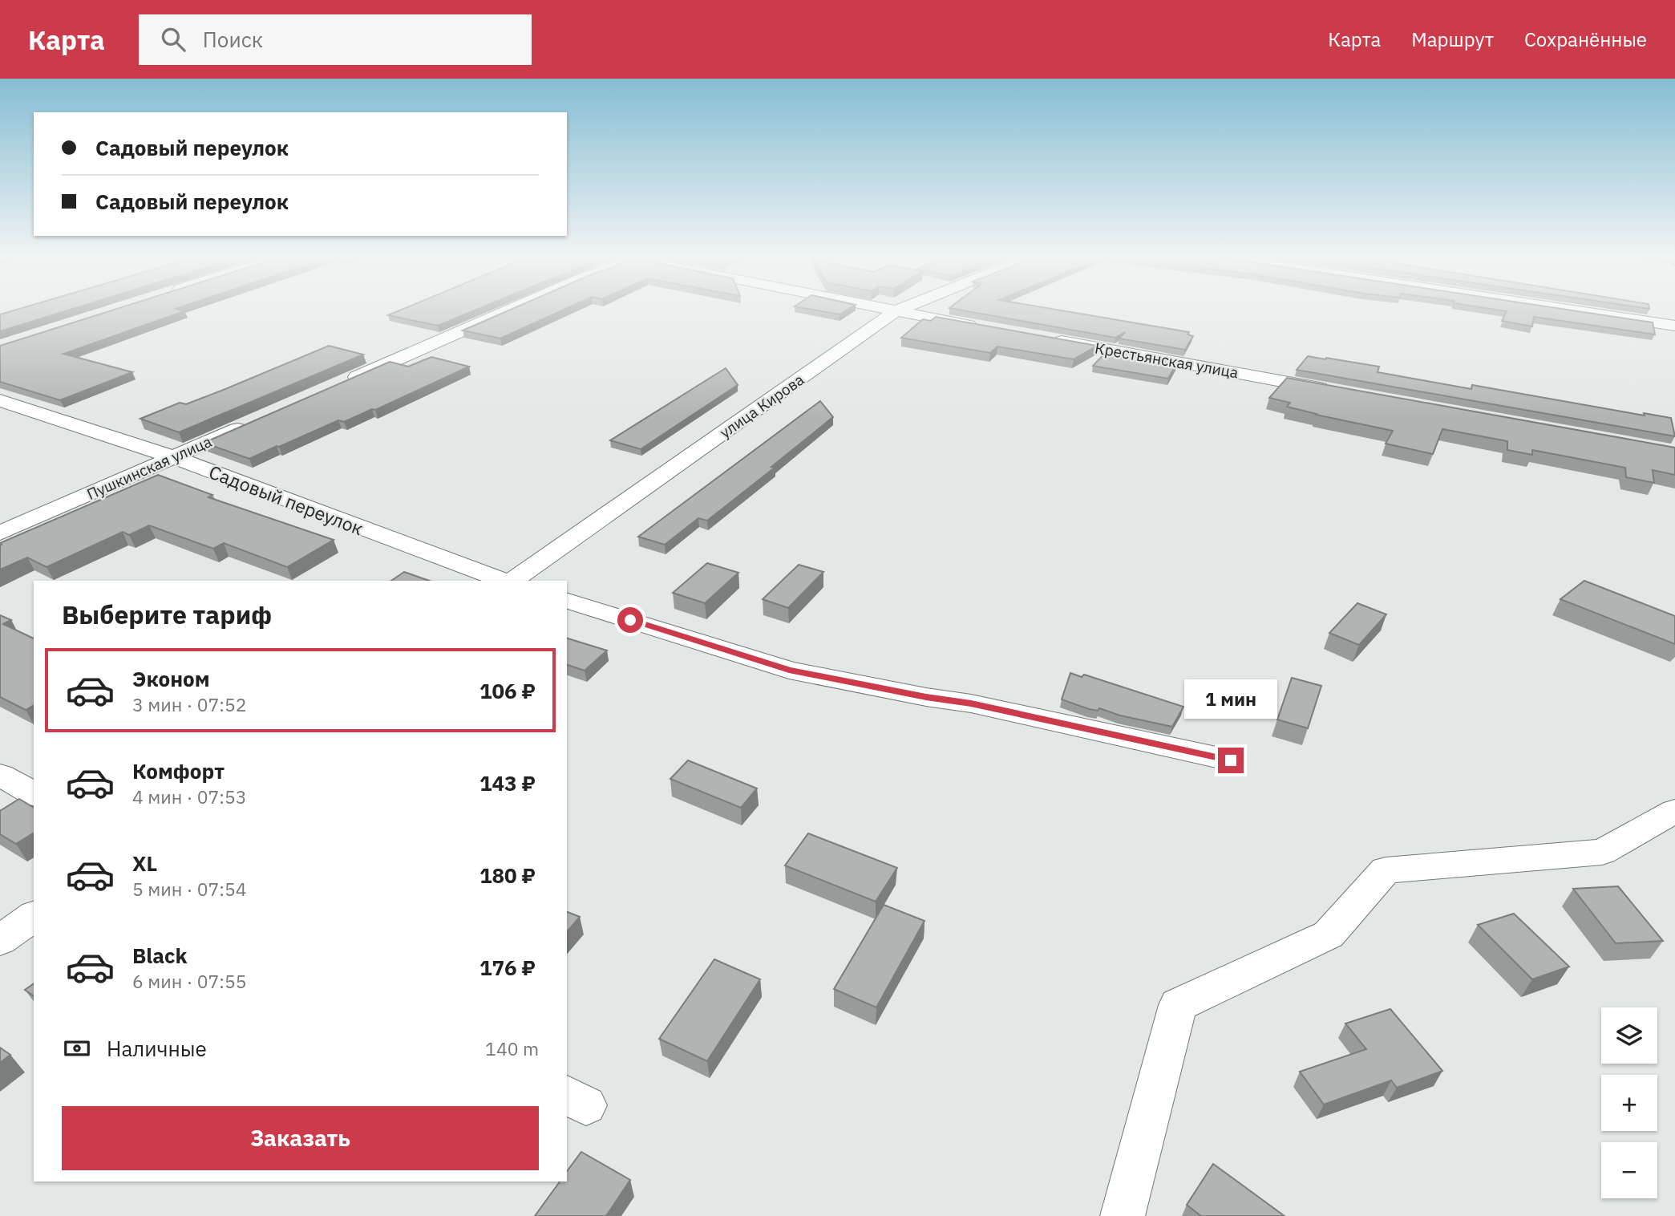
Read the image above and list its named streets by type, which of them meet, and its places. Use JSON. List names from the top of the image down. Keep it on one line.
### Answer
{"streets":{"street":["Крестьянская улица","улица Кирова","Пушкинская улица","Садовый переулок"]},"crossings":[["Пушкинская улица","Садовый переулок"]],"page":{"header":"Карта","search":"Поиск","nav":["Карта","Маршрут","Сохранённые"],"banner":["Садовый переулок","Садовый переулок"],"heading":"Выберите тариф","list":[{"name":"Эконом","note":"3 мин · 07:52","value":"106 ₽"},{"name":"Комфорт","note":"4 мин · 07:53","value":"143 ₽"},{"name":"XL","note":"5 мин · 07:54","value":"180 ₽"},{"name":"Black","note":"6 мин · 07:55","value":"176 ₽"}],"bubble":"1 мин","map_buttons":["+","−"],"pay":["Наличные","140 m"],"buttons":"Заказать"}}
